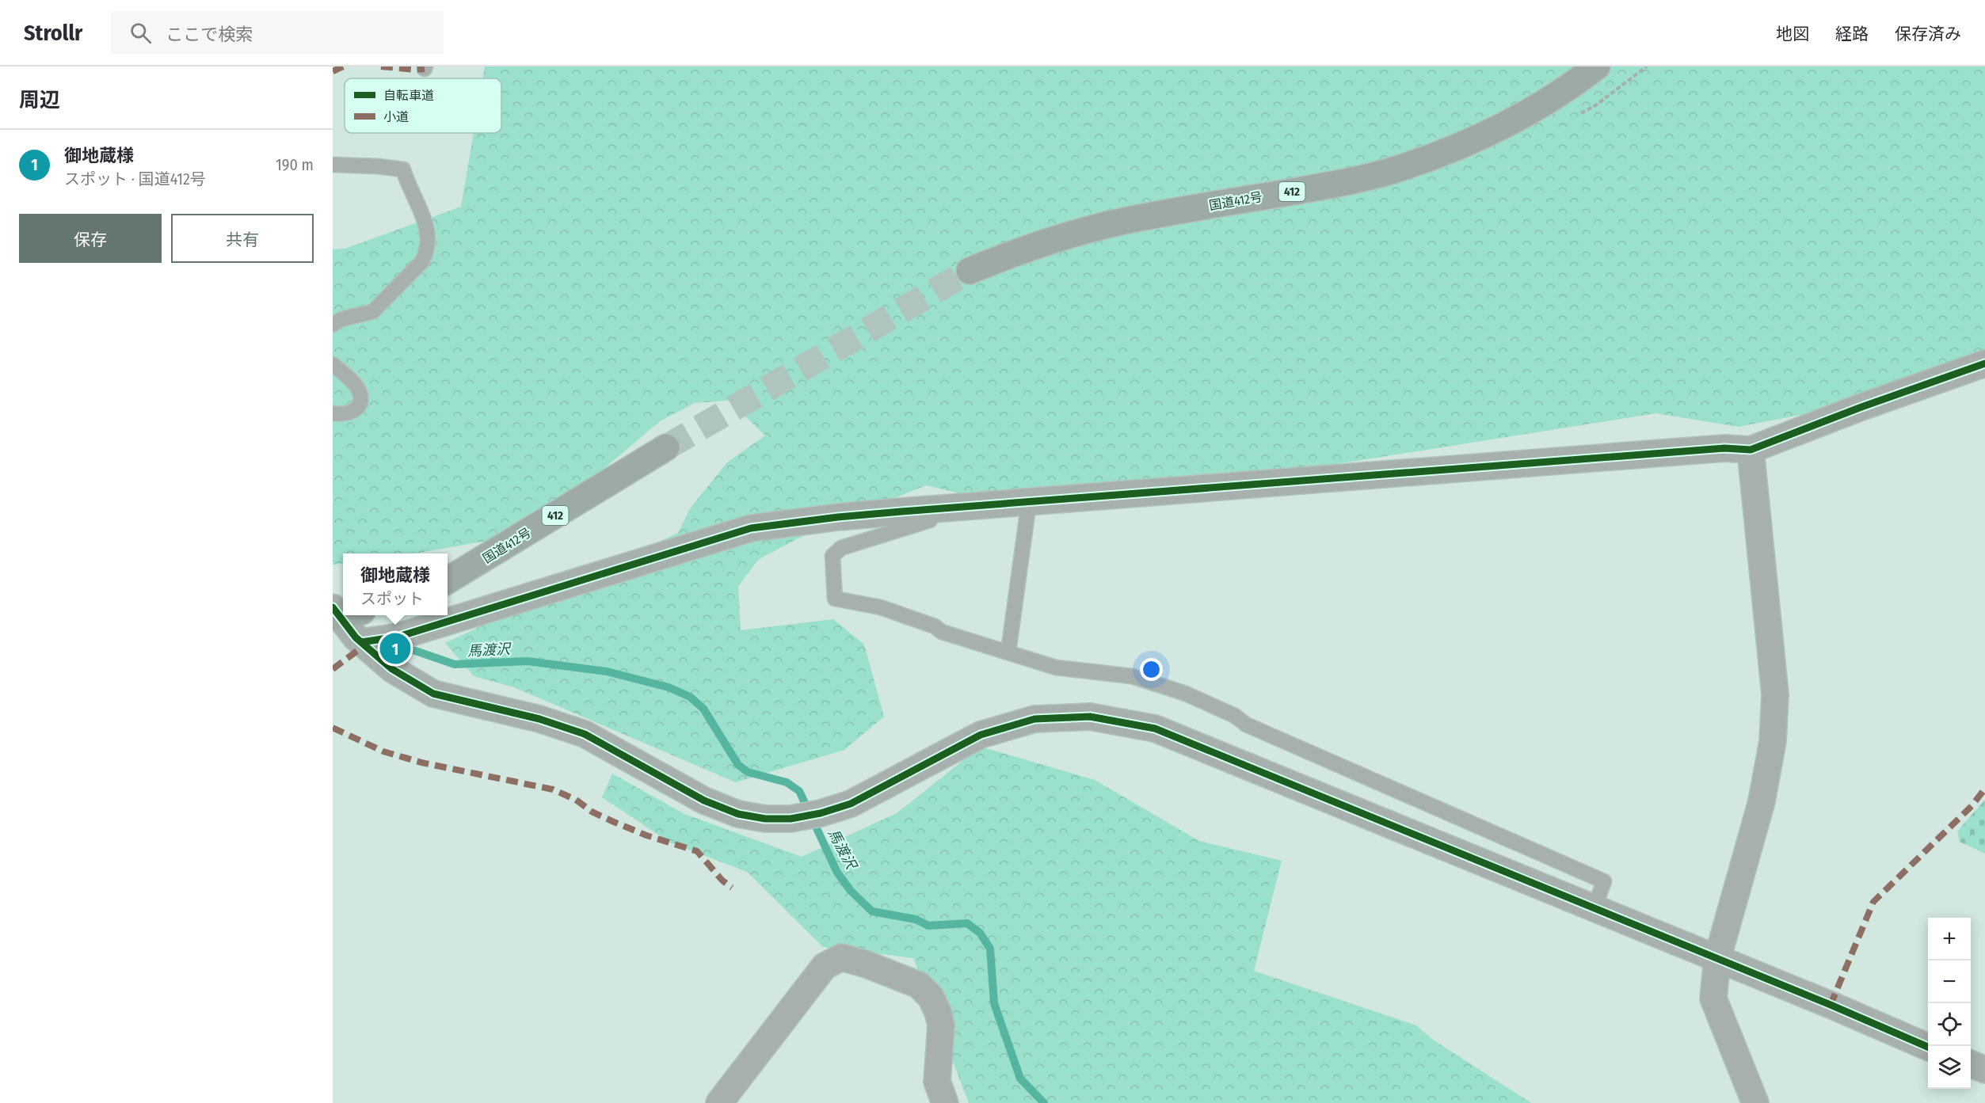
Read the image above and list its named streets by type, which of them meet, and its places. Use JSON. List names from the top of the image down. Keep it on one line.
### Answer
{"streets":{"highway":["412","国道412号"]},"water":["馬渡沢"],"legend":["自転車道","小道"],"page":{"header":"Strollr","search":"ここで検索","nav":["地図","経路","保存済み"],"heading":"周辺","list":[{"mark":"1","name":"御地蔵様","note":"スポット · 国道412号","value":"190 m"}],"buttons":["保存","共有"],"popup":["御地蔵様","スポット"],"pins":"1","map_buttons":["+","−"]}}
